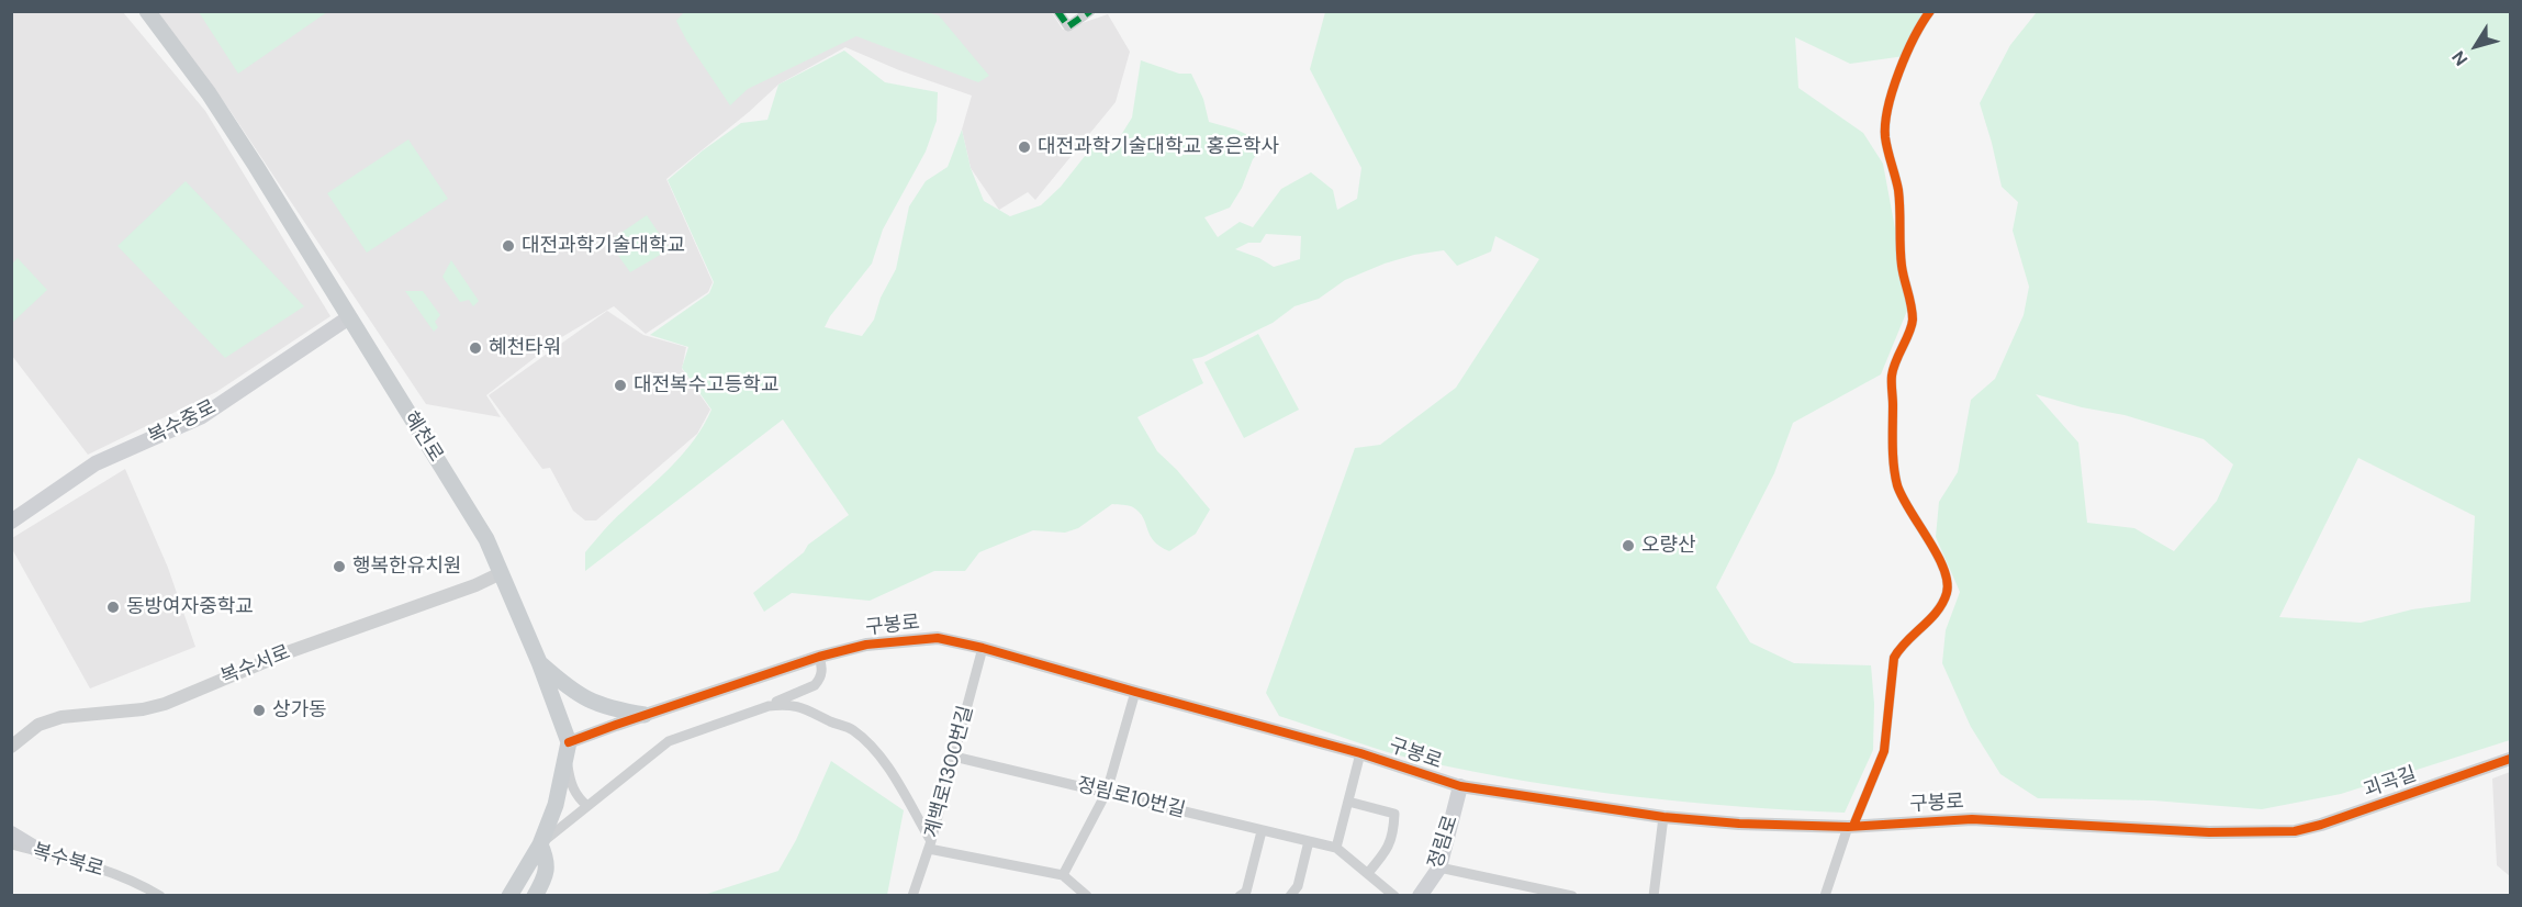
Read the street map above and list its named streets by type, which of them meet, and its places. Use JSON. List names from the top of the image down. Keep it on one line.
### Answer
{"streets":{"main road":["복수중로","혜천로","정림로"],"street":["구봉로","복수서로","계백로1300번길","괴곡길","정림로10번길","복수북로"]},"crossings":[["복수중로","혜천로"],["혜천로","구봉로"],["혜천로","복수서로"],["구봉로","계백로1300번길"],["구봉로","괴곡길"],["구봉로","정림로10번길"],["구봉로","정림로"],["계백로1300번길","정림로10번길"]],"places":["대전과학기술대학교 홍은학사","대전과학기술대학교","혜천타워","대전복수고등학교","오량산","행복한유치원","동방여자중학교","상가동"],"north":"bottom left"}
